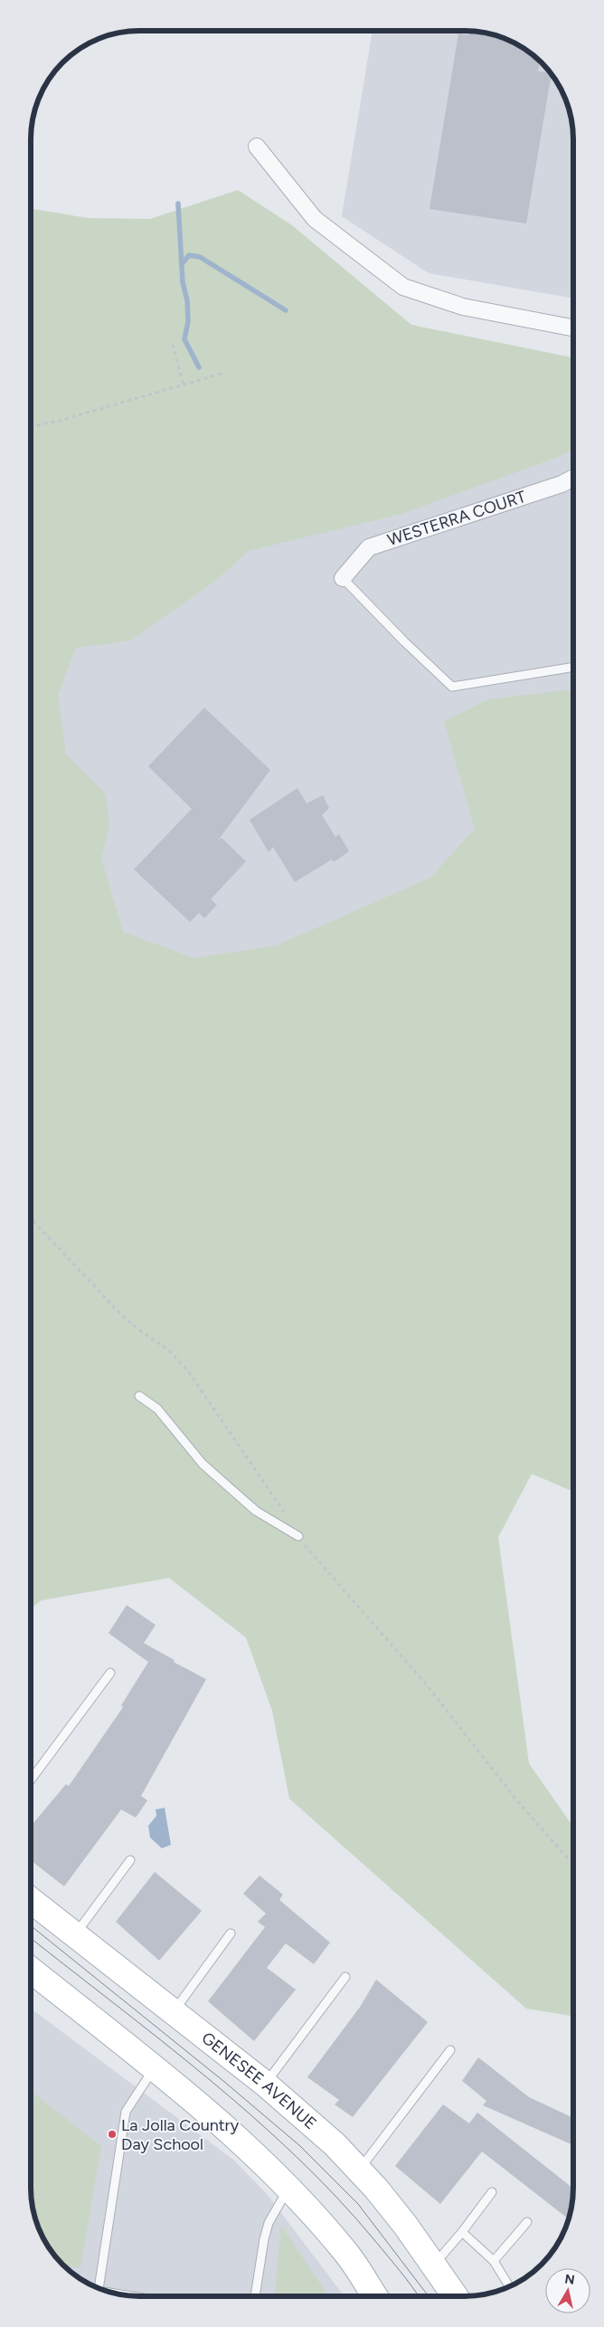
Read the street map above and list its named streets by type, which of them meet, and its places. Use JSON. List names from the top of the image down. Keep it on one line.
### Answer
{"streets":{"main road":["GENESEE AVENUE"],"street":["WESTERRA COURT"]},"places":["La Jolla Country Day School"],"north":"top"}
